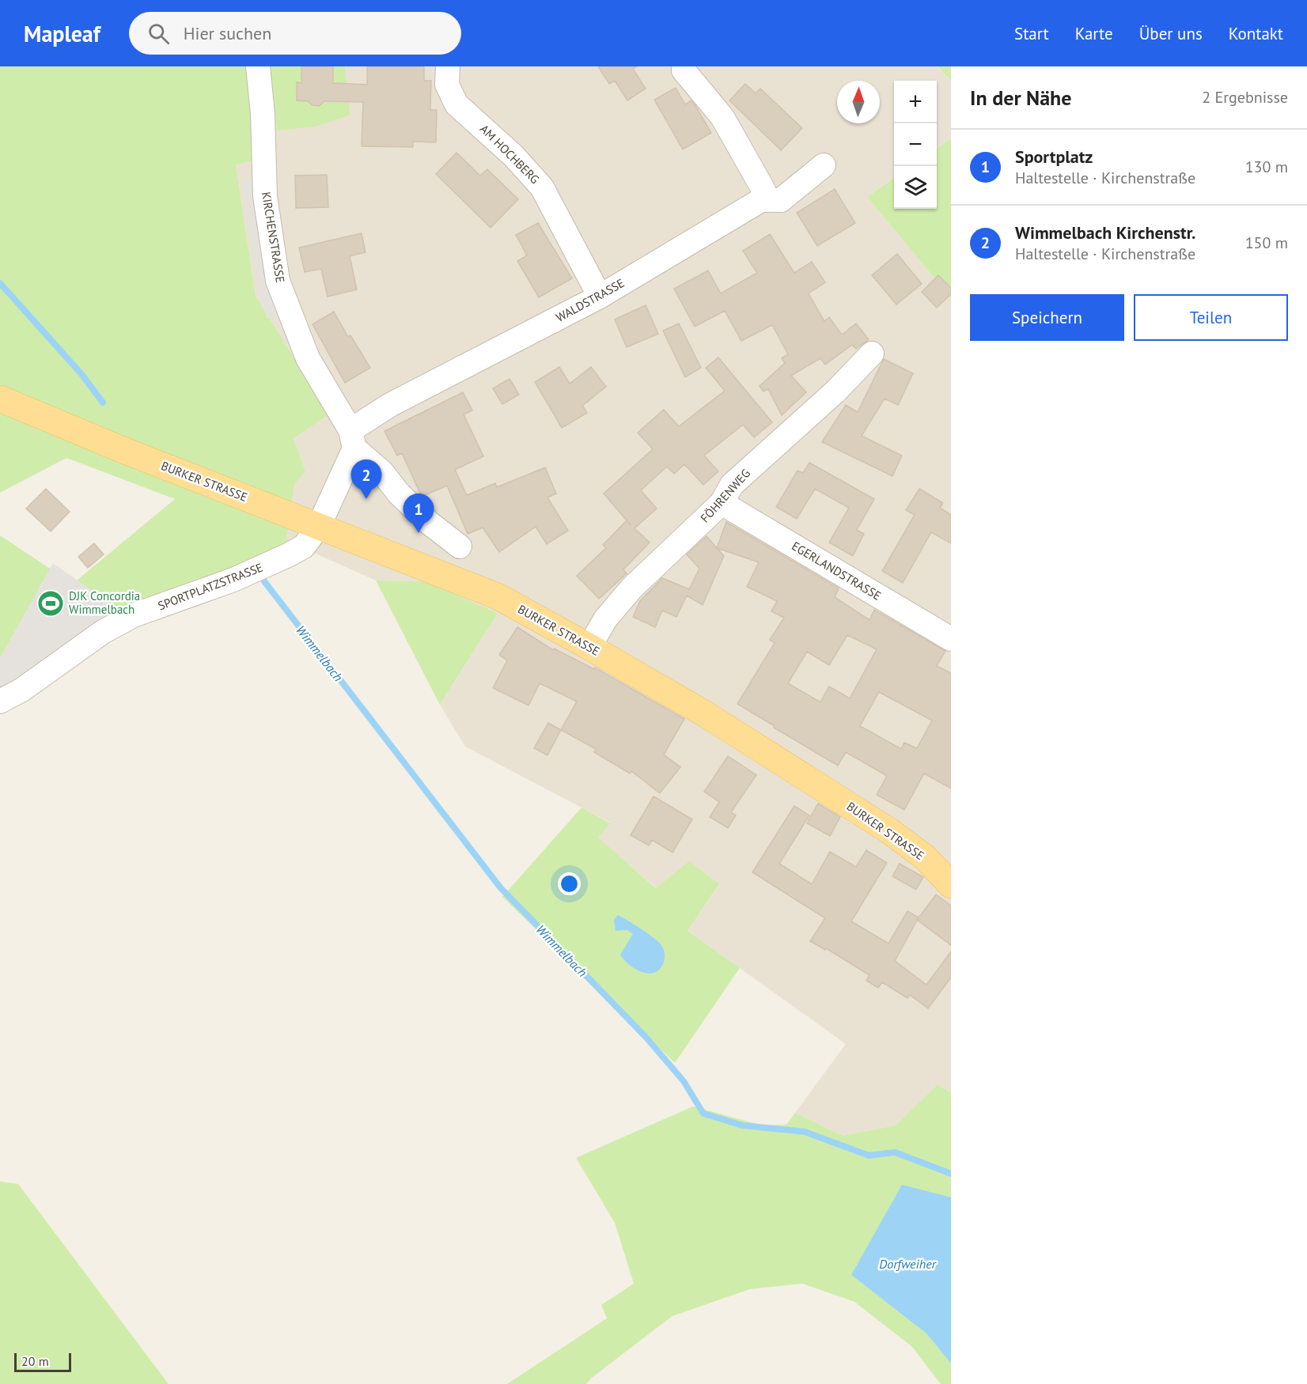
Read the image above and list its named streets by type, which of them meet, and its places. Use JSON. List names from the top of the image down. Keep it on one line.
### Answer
{"streets":{"main road":["BURKER STRASSE"],"street":["AM HOCHBERG","KIRCHENSTRASSE","WALDSTRASSE","FÖHRENWEG","EGERLANDSTRASSE","SPORTPLATZSTRASSE"]},"crossings":[["AM HOCHBERG","WALDSTRASSE"],["KIRCHENSTRASSE","WALDSTRASSE"],["BURKER STRASSE","FÖHRENWEG"],["BURKER STRASSE","SPORTPLATZSTRASSE"],["FÖHRENWEG","EGERLANDSTRASSE"]],"water":["Wimmelbach","Dorfweiher"],"places":{"sports":["DJK Concordia Wimmelbach"]},"scale_bar":"20 m","north":"top","page":{"header":"Mapleaf","search":"Hier suchen","nav":["Start","Karte","Über uns","Kontakt"],"heading":["In der Nähe","2 Ergebnisse"],"map_buttons":["+","−"],"list":[{"mark":"1","name":"Sportplatz","note":"Haltestelle · Kirchenstraße","value":"130 m"},{"mark":"2","name":"Wimmelbach Kirchenstr.","note":"Haltestelle · Kirchenstraße","value":"150 m"}],"buttons":["Speichern","Teilen"],"pins":["2","1"],"scale":"20 m"}}
